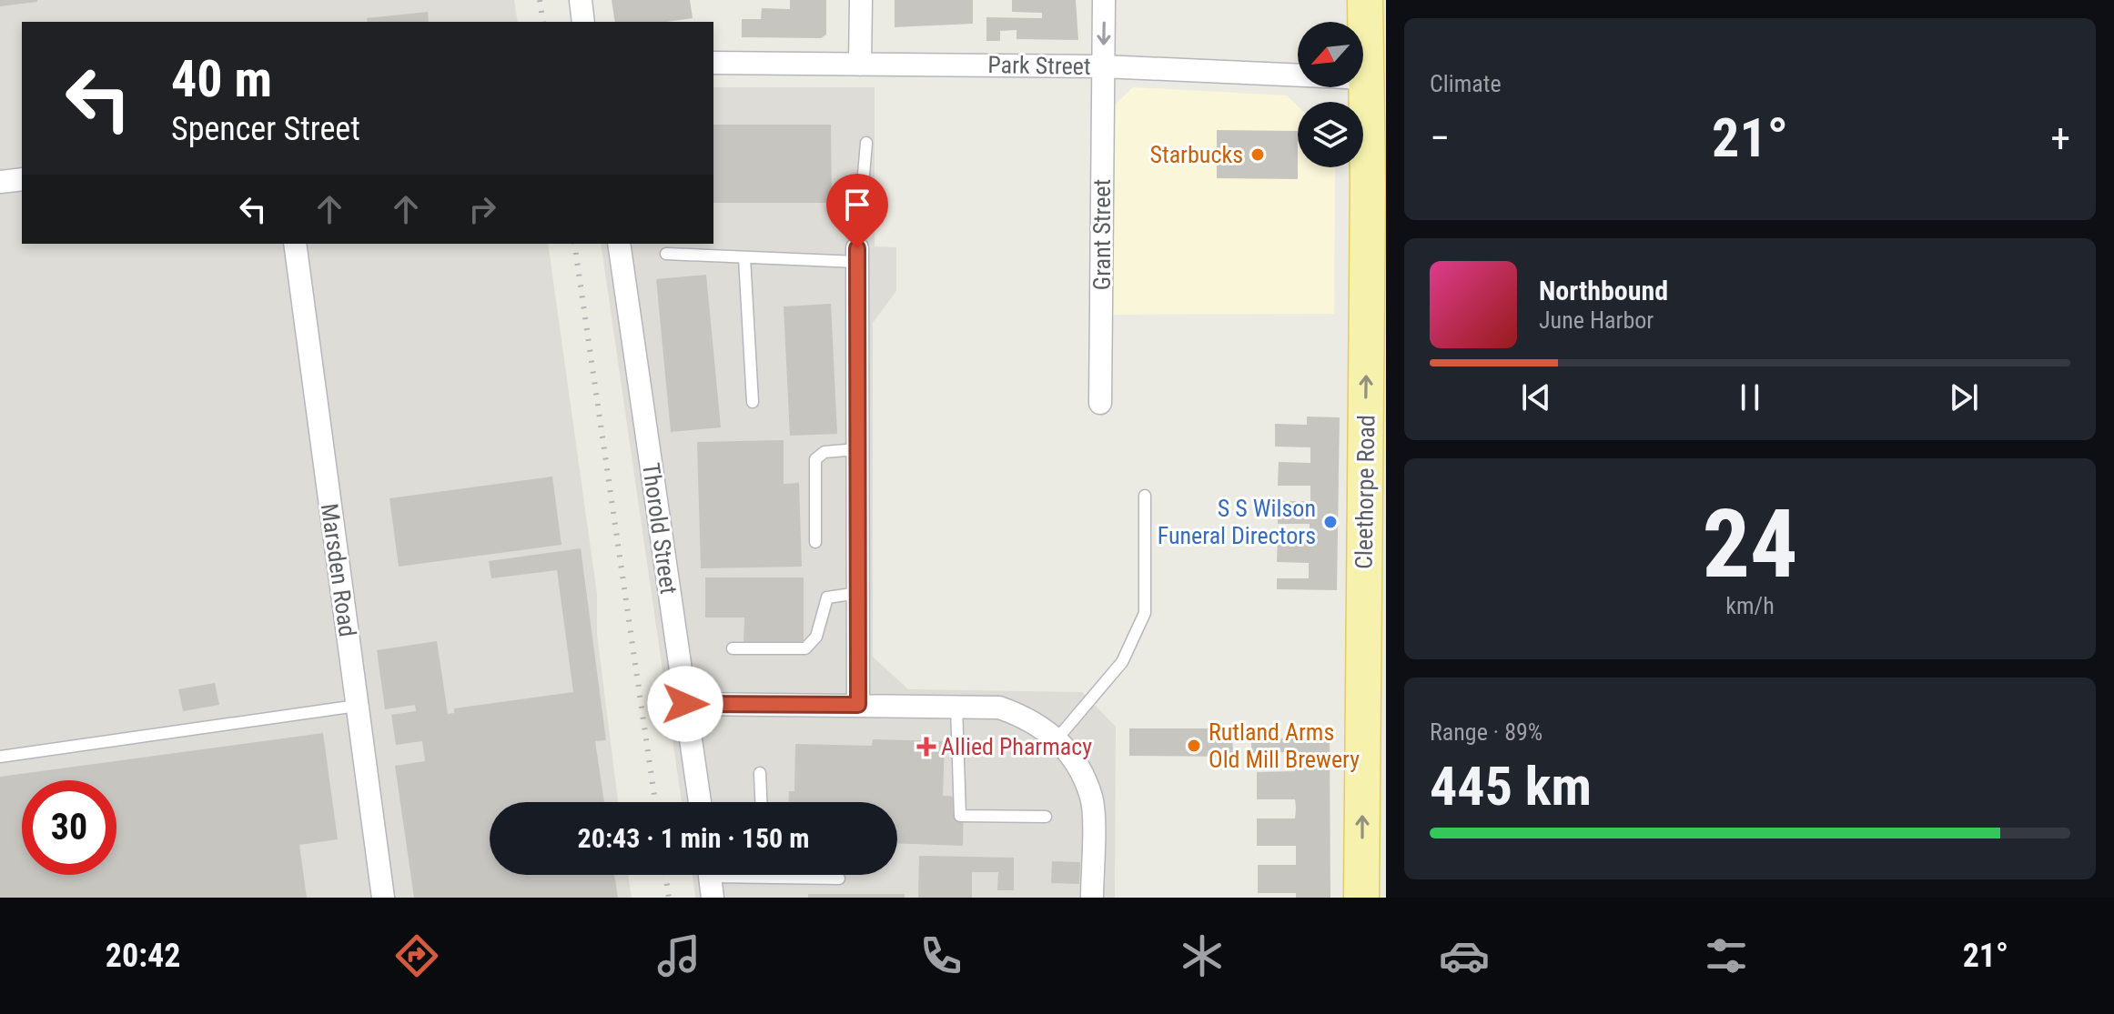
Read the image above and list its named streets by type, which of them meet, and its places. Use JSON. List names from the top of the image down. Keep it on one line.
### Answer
{"streets":{"main road":["Cleethorpe Road"],"street":["Park Street","Grant Street","Thorold Street","Marsden Road"]},"crossings":[["Park Street","Grant Street"],["Park Street","Cleethorpe Road"]],"one_way":["Cleethorpe Road"],"places":{"other":["Starbucks","S S Wilson Funeral Directors","Rutland Arms Old Mill Brewery"],"health":["Allied Pharmacy"]},"north":"bottom left","page":{"tile":["Climate",["24","km/h"],["Range · 89%","445 km"]],"turn":["40 m","Spencer Street"],"heat":["−","21°","+"],"song":["Northbound","June Harbor"],"limit":"30","trip":"20:43 · 1 min · 150 m","tabs":["20:42","21°"]}}
